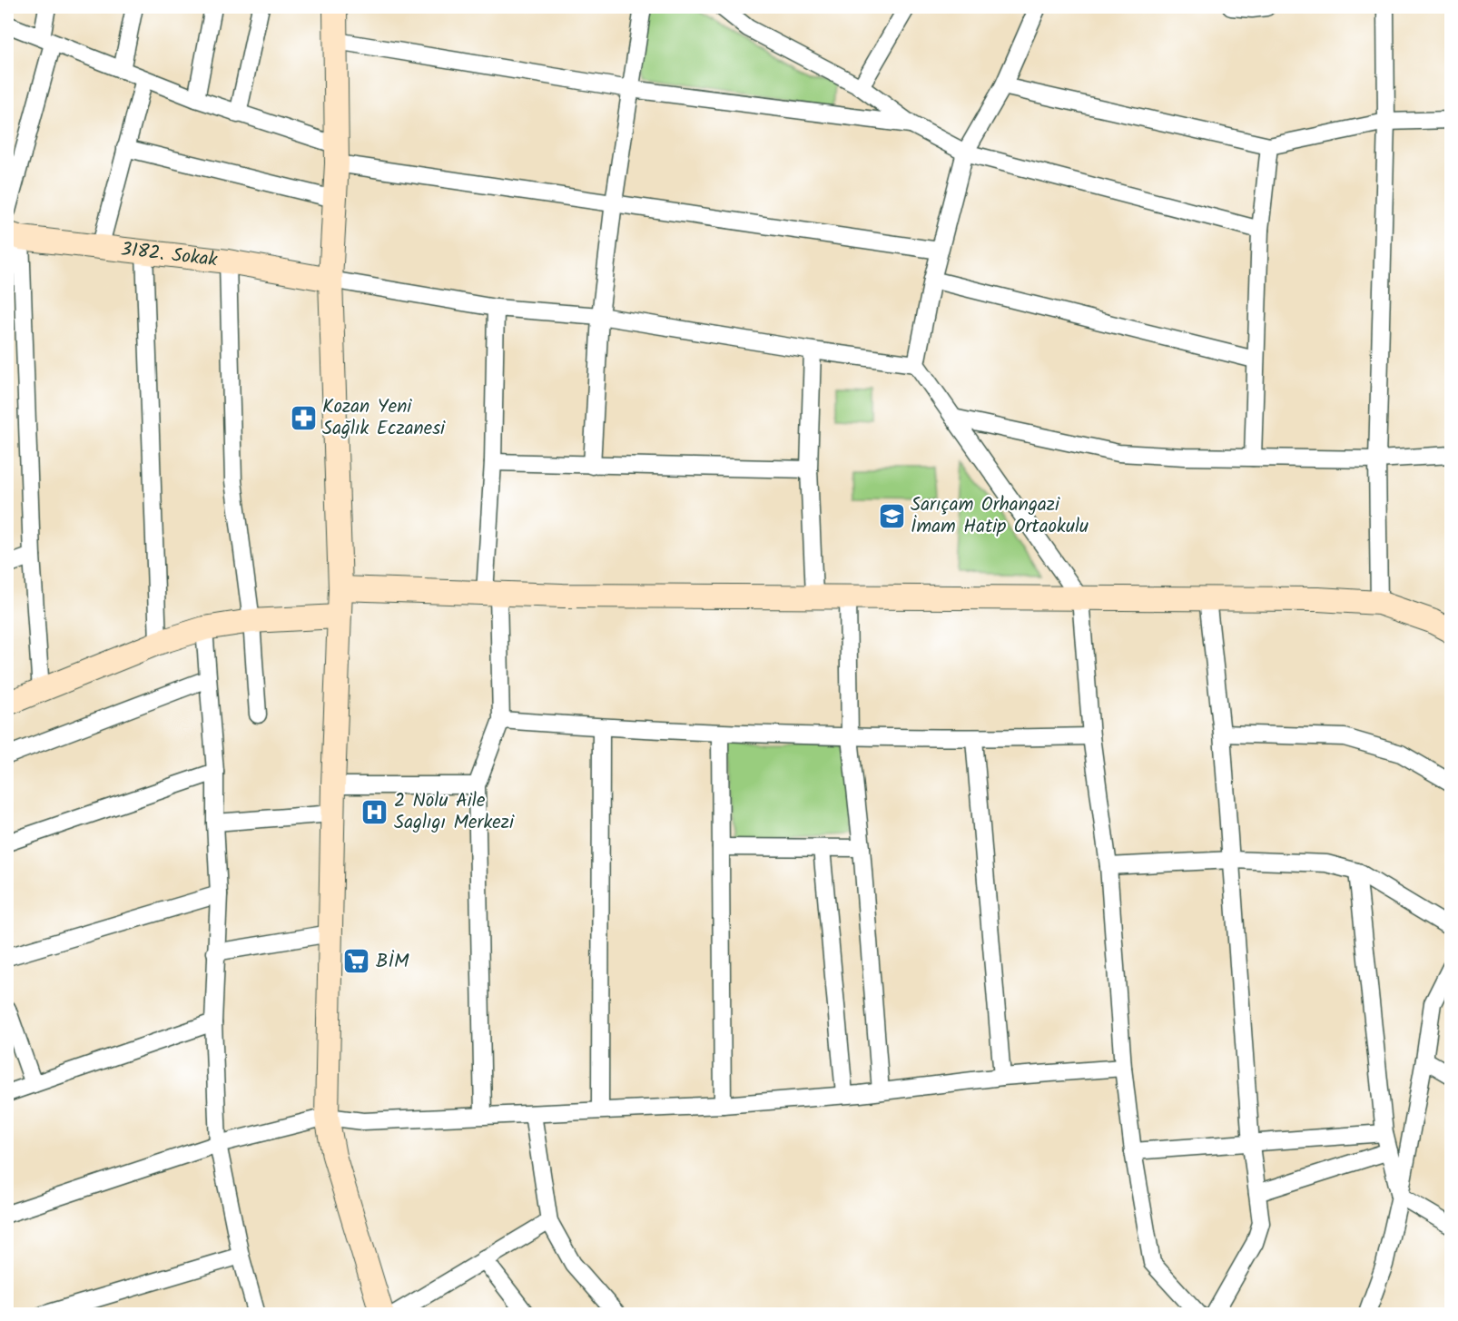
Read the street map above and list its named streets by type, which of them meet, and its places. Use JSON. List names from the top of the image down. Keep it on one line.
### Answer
{"streets":{"main road":["3182. Sokak"]},"places":{"pharmacy":["Kozan Yeni Sağlık Eczanesi"],"school or university":["Sarıçam Orhangazi İmam Hatip Ortaokulu"],"hospital":["2 Nolu Aile Saglıgı Merkezi"],"supermarket":["BİM"]}}
